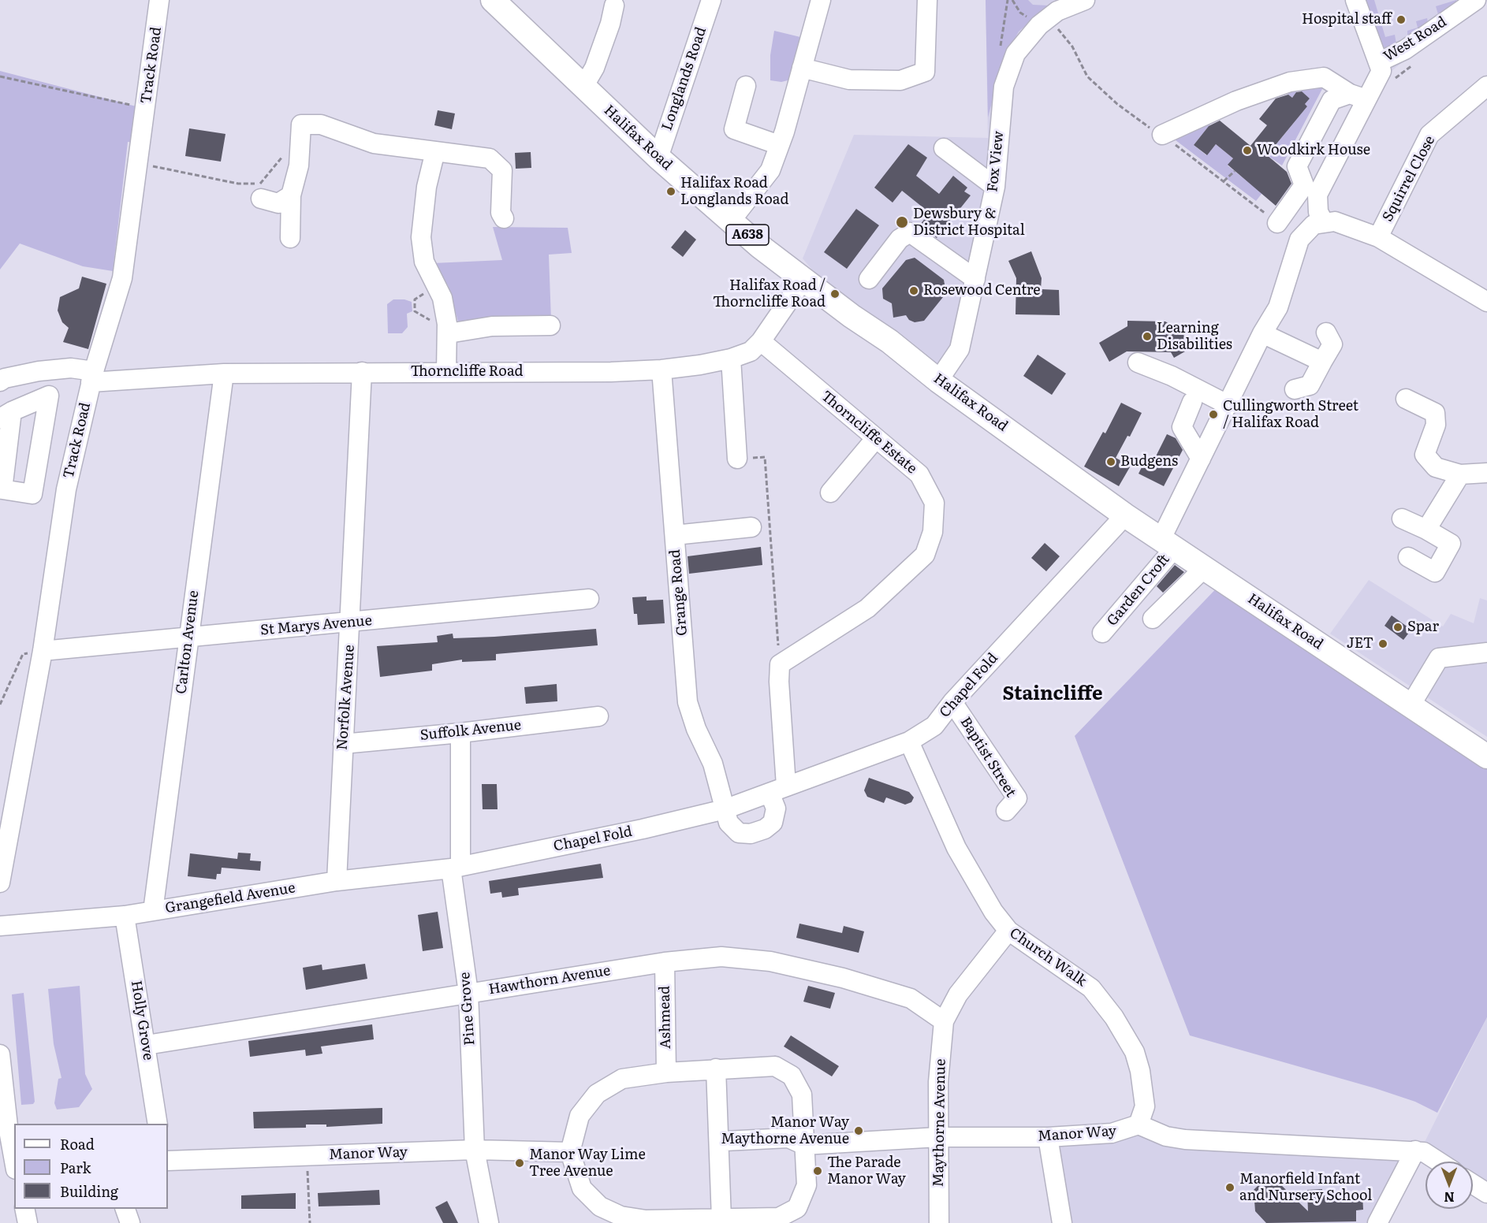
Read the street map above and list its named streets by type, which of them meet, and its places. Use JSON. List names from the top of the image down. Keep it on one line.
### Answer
{"streets":{"main road":["Halifax Road","A638"],"street":["West Road","Track Road","Longlands Road","Fox View","Squirrel Close","Thorncliffe Road","Thorncliffe Estate","Garden Croft","Grange Road","St Marys Avenue","Carlton Avenue","Chapel Fold","Norfolk Avenue","Suffolk Avenue","Baptist Street","Grangefield Avenue","Church Walk","Hawthorn Avenue","Pine Grove","Ashmead","Holly Grove","Maythorne Avenue","Manor Way"]},"crossings":[["Track Road","Thorncliffe Road"],["Track Road","St Marys Avenue"],["Longlands Road","Halifax Road"],["Halifax Road","Fox View"],["Halifax Road","Thorncliffe Road"],["Halifax Road","Garden Croft"],["Halifax Road","Chapel Fold"],["Thorncliffe Road","Thorncliffe Estate"],["Thorncliffe Road","Grange Road"],["Thorncliffe Road","Carlton Avenue"],["Thorncliffe Road","Norfolk Avenue"],["Grange Road","Chapel Fold"],["St Marys Avenue","Carlton Avenue"],["St Marys Avenue","Norfolk Avenue"],["Carlton Avenue","Grangefield Avenue"],["Chapel Fold","Baptist Street"],["Chapel Fold","Grangefield Avenue"],["Chapel Fold","Church Walk"],["Chapel Fold","Pine Grove"],["Norfolk Avenue","Suffolk Avenue"],["Norfolk Avenue","Grangefield Avenue"],["Suffolk Avenue","Pine Grove"],["Grangefield Avenue","Pine Grove"],["Grangefield Avenue","Holly Grove"],["Church Walk","Maythorne Avenue"],["Church Walk","Manor Way"],["Hawthorn Avenue","Pine Grove"],["Hawthorn Avenue","Ashmead"],["Hawthorn Avenue","Holly Grove"],["Hawthorn Avenue","Maythorne Avenue"],["Pine Grove","Manor Way"],["Ashmead","Manor Way"],["Maythorne Avenue","Manor Way"]],"districts":["Staincliffe"],"places":["Hospital staff","Woodkirk House","Halifax Road Longlands Road","Dewsbury & District Hospital","Rosewood Centre","Halifax Road / Thorncliffe Road","Learning Disabilities","Cullingworth Street / Halifax Road","Budgens","Spar","JET","Manor Way Maythorne Avenue","Manor Way Lime Tree Avenue","The Parade Manor Way","Manorfield Infant and Nursery School"],"legend":["Road","Park","Building"],"north":"bottom"}
